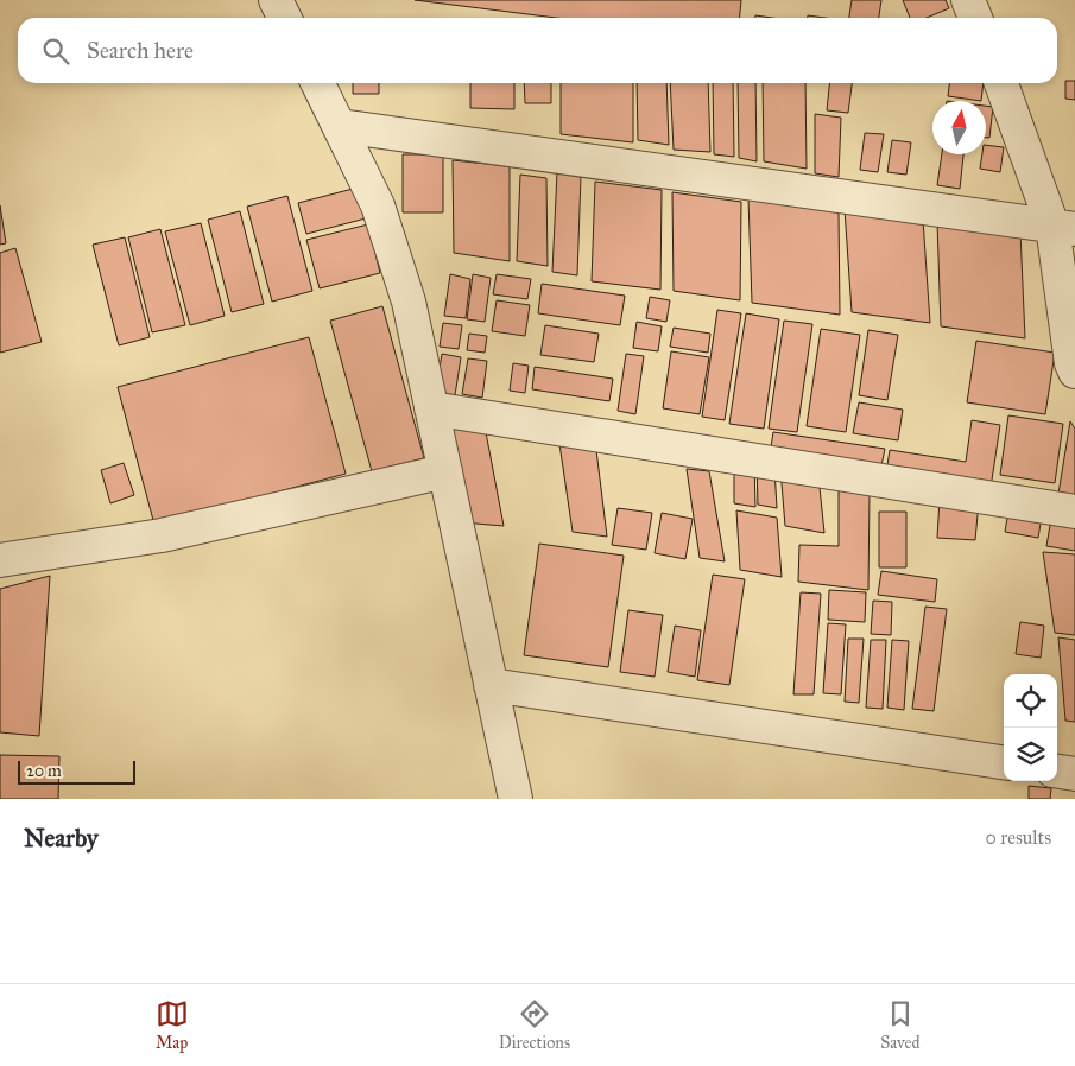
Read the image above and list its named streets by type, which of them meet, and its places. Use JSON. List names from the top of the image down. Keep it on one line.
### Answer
{"scale_bar":"20 m","north":"top","page":{"search":"Search here","scale":"20 m","heading":["Nearby","0 results"],"nav":["Map","Directions","Saved"]}}
